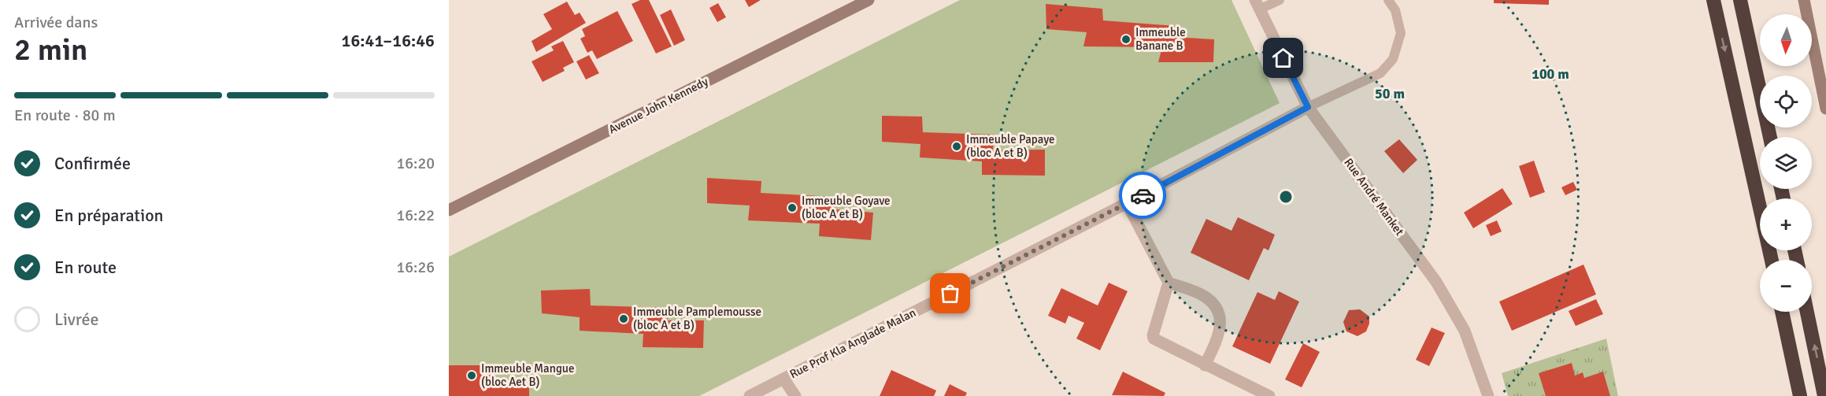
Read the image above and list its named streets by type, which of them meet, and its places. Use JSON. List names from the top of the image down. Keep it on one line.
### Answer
{"streets":{"main road":["Avenue John Kennedy"],"street":["Rue André Manket","Rue Prof Kla Anglade Malan"]},"crossings":[["Rue André Manket","Rue Prof Kla Anglade Malan"]],"places":["Immeuble Banane B","Immeuble Papaye (bloc A et B)","Immeuble Goyave (bloc A et B)","Immeuble Pamplemousse (bloc A et B)","Immeuble Mangue (bloc Aet B)"],"north":"bottom","page":{"heading":["2 min","Arrivée dans","16:41–16:46"],"map_buttons":["+","−"],"bar":"En route · 80 m","list":[["Confirmée","16:20"],["En préparation","16:22"],["En route","16:26"],"Livrée"]},"rings":["100 m","50 m"]}
